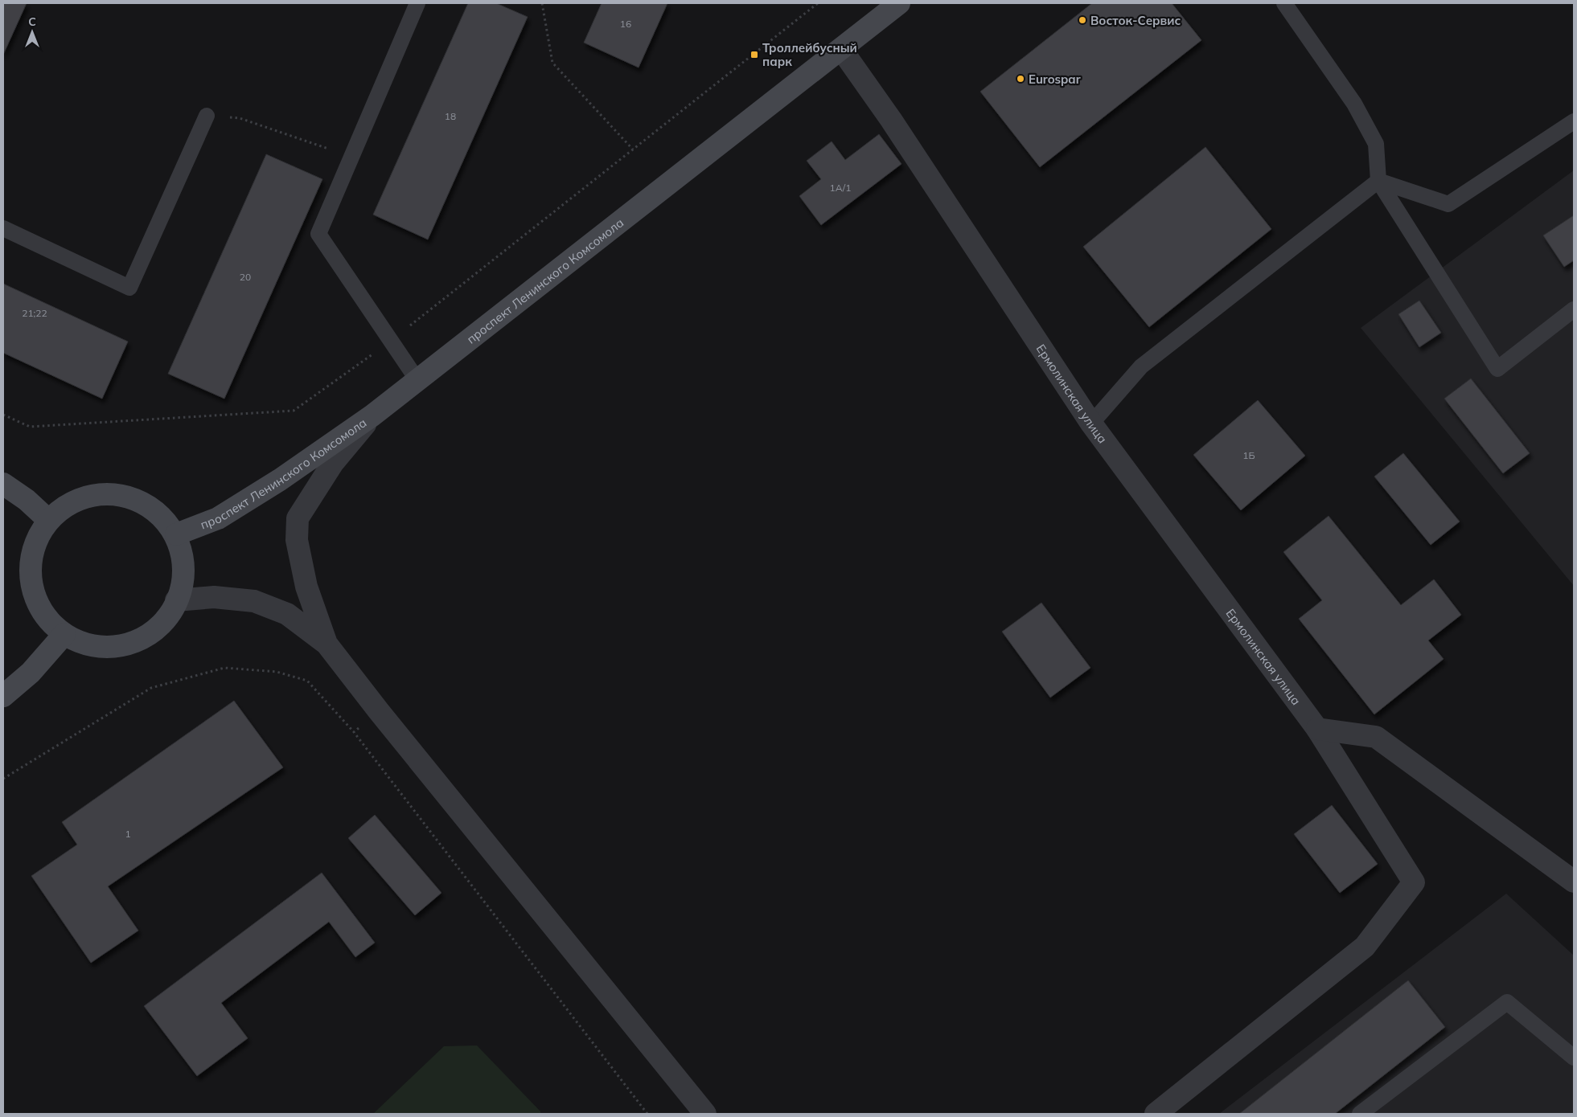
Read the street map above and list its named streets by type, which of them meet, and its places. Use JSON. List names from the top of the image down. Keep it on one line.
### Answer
{"streets":{"main road":["проспект Ленинского Комсомола"],"street":["Ермолинская улица"]},"crossings":[["проспект Ленинского Комсомола","Ермолинская улица"]],"places":{"other":["Восток-Сервис","Eurospar"],"transit":["Троллейбусный парк"]},"house_numbers":["16","18","1А/1","20","21;22","1Б","1"],"north":"top"}
